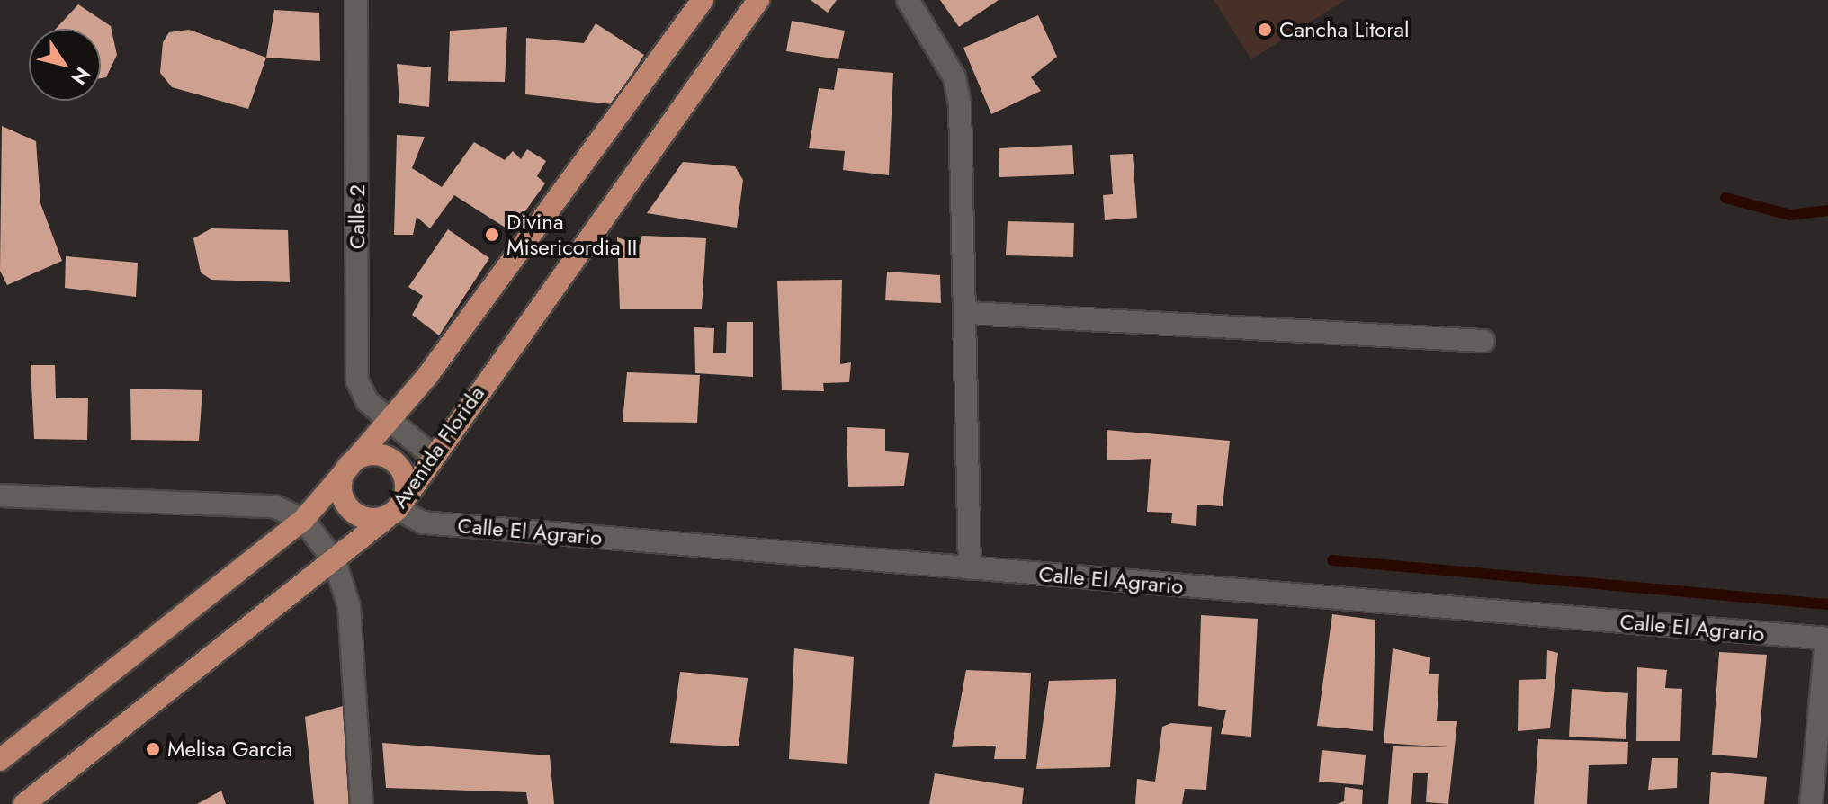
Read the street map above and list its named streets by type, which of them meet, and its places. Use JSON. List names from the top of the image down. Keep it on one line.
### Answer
{"streets":{"main road":["Avenida Florida"],"street":["Calle 2","Calle El Agrario"]},"crossings":[["Calle 2","Avenida Florida"],["Avenida Florida","Calle El Agrario"]],"places":["Cancha Litoral","Divina Misericordia II","Melisa Garcia"],"north":"bottom right"}
